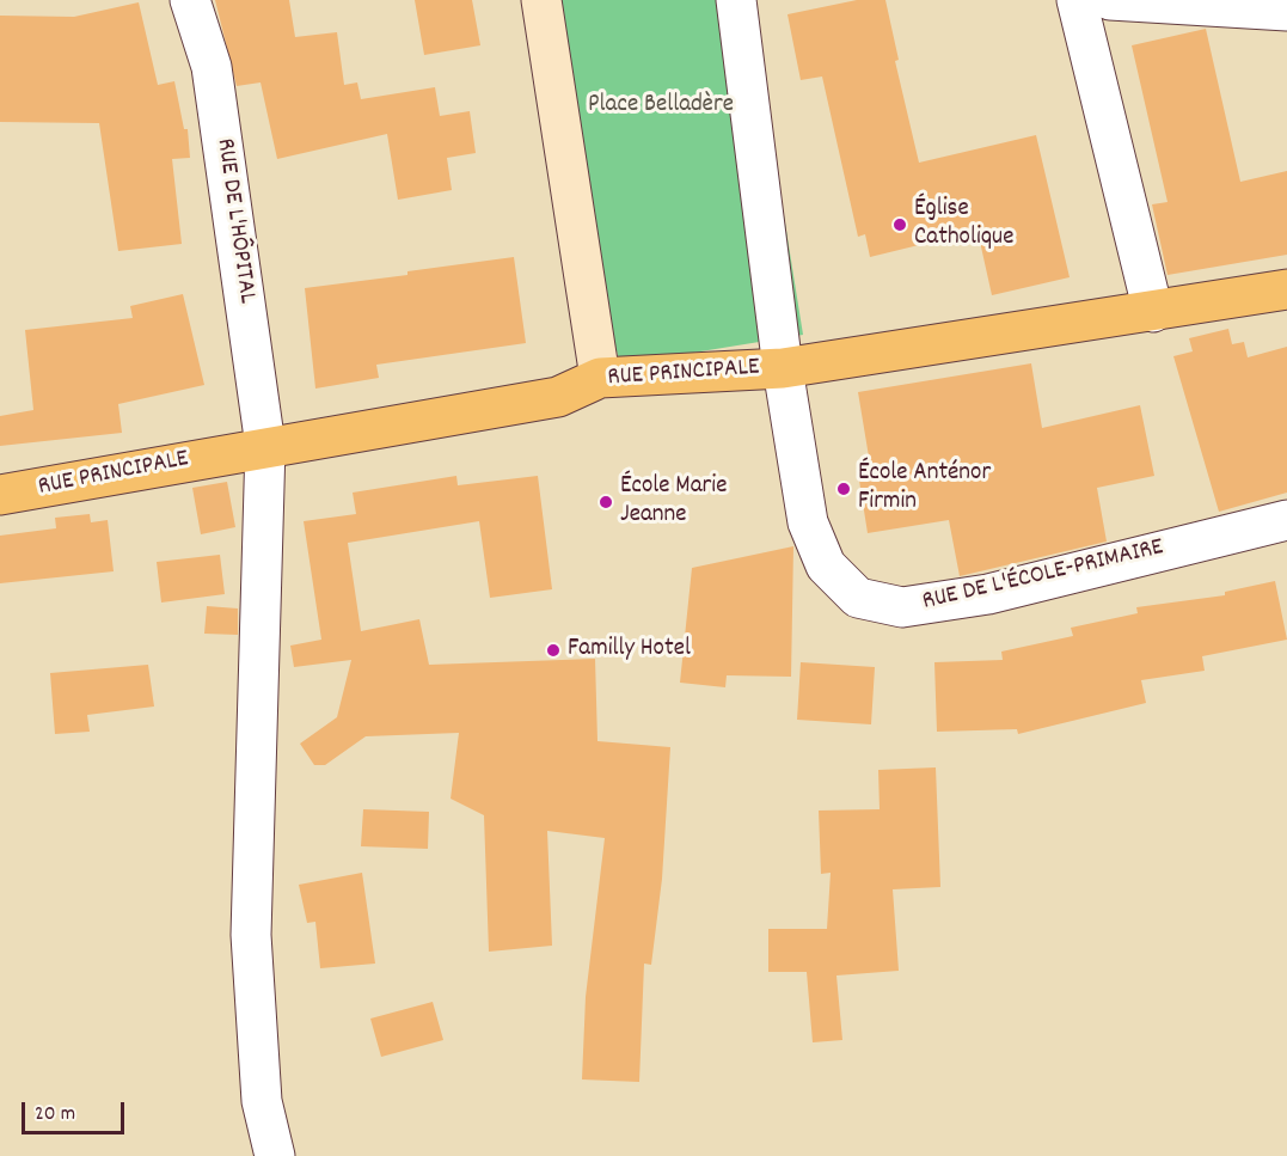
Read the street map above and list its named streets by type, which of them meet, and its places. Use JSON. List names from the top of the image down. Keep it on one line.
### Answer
{"streets":{"main road":["RUE PRINCIPALE"],"street":["RUE DE L'HÔPITAL","RUE DE L'ÉCOLE-PRIMAIRE"]},"crossings":[["RUE DE L'HÔPITAL","RUE PRINCIPALE"],["RUE PRINCIPALE","RUE DE L'ÉCOLE-PRIMAIRE"]],"parks":["Place Belladère"],"places":["Église Catholique","École Anténor Firmin","École Marie Jeanne","Familly Hotel"],"scale_bar":"20 m"}
